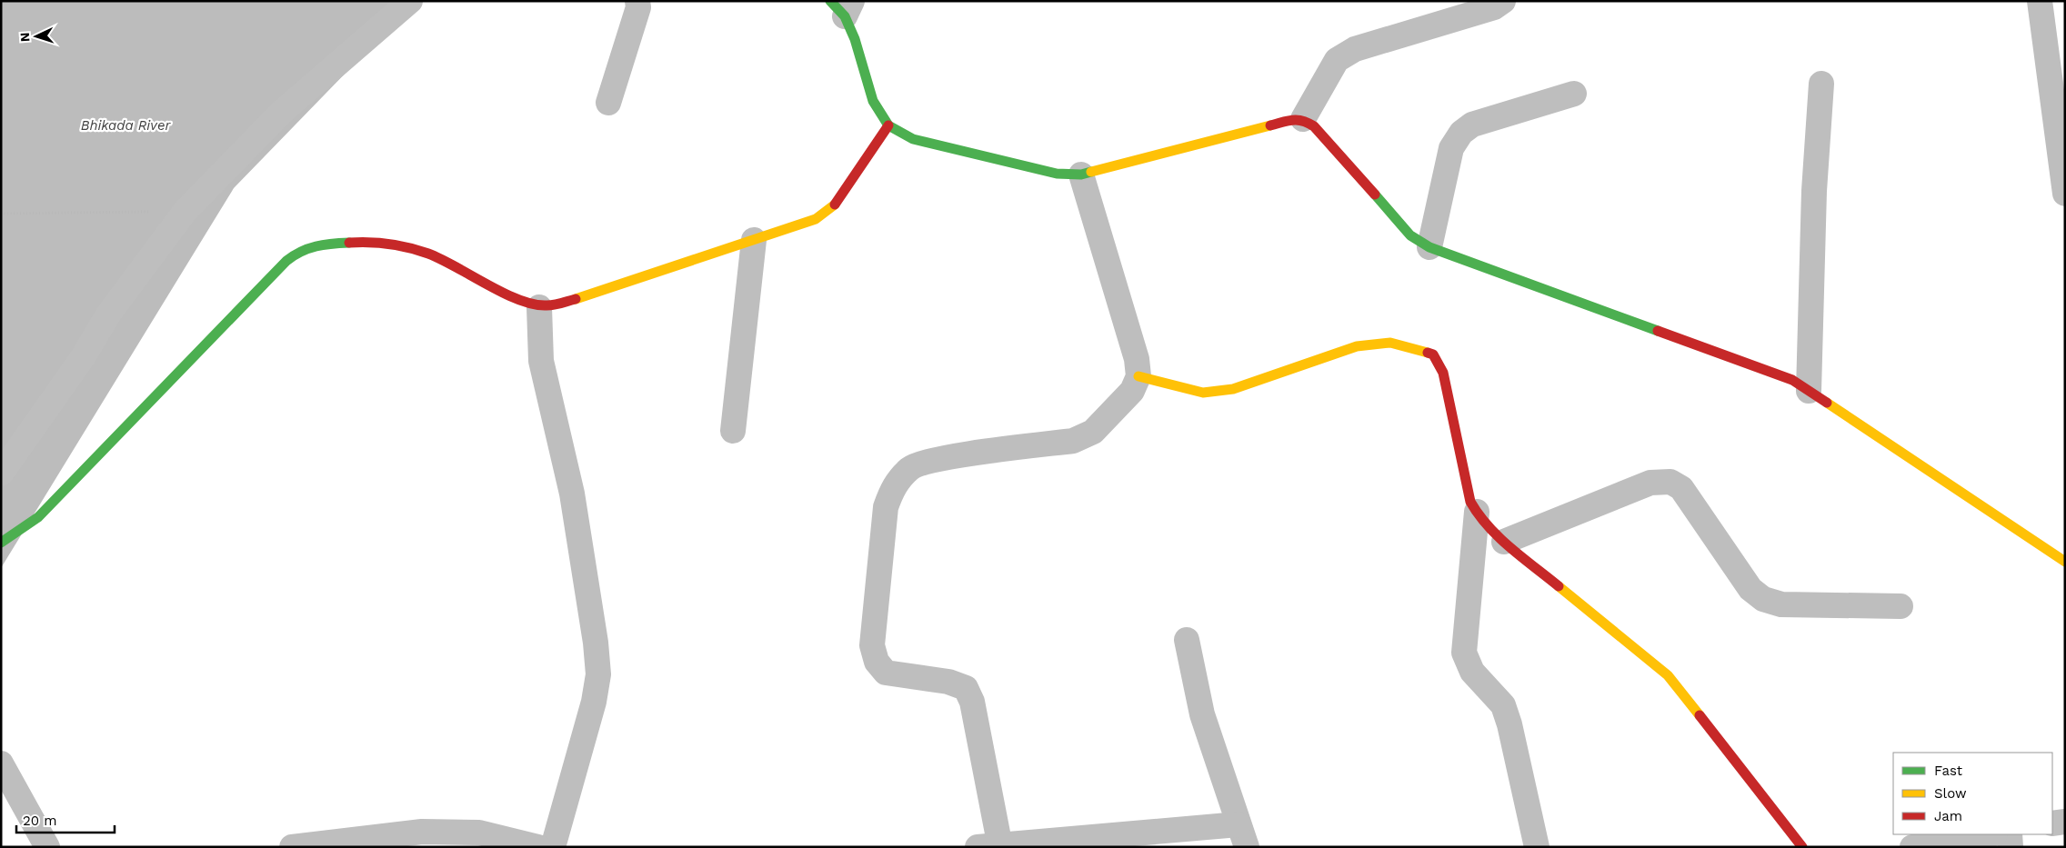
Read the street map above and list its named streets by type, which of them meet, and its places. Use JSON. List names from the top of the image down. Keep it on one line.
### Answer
{"water":["Bhikada River"],"legend":["Fast","Slow","Jam"],"scale_bar":"20 m","north":"left"}
